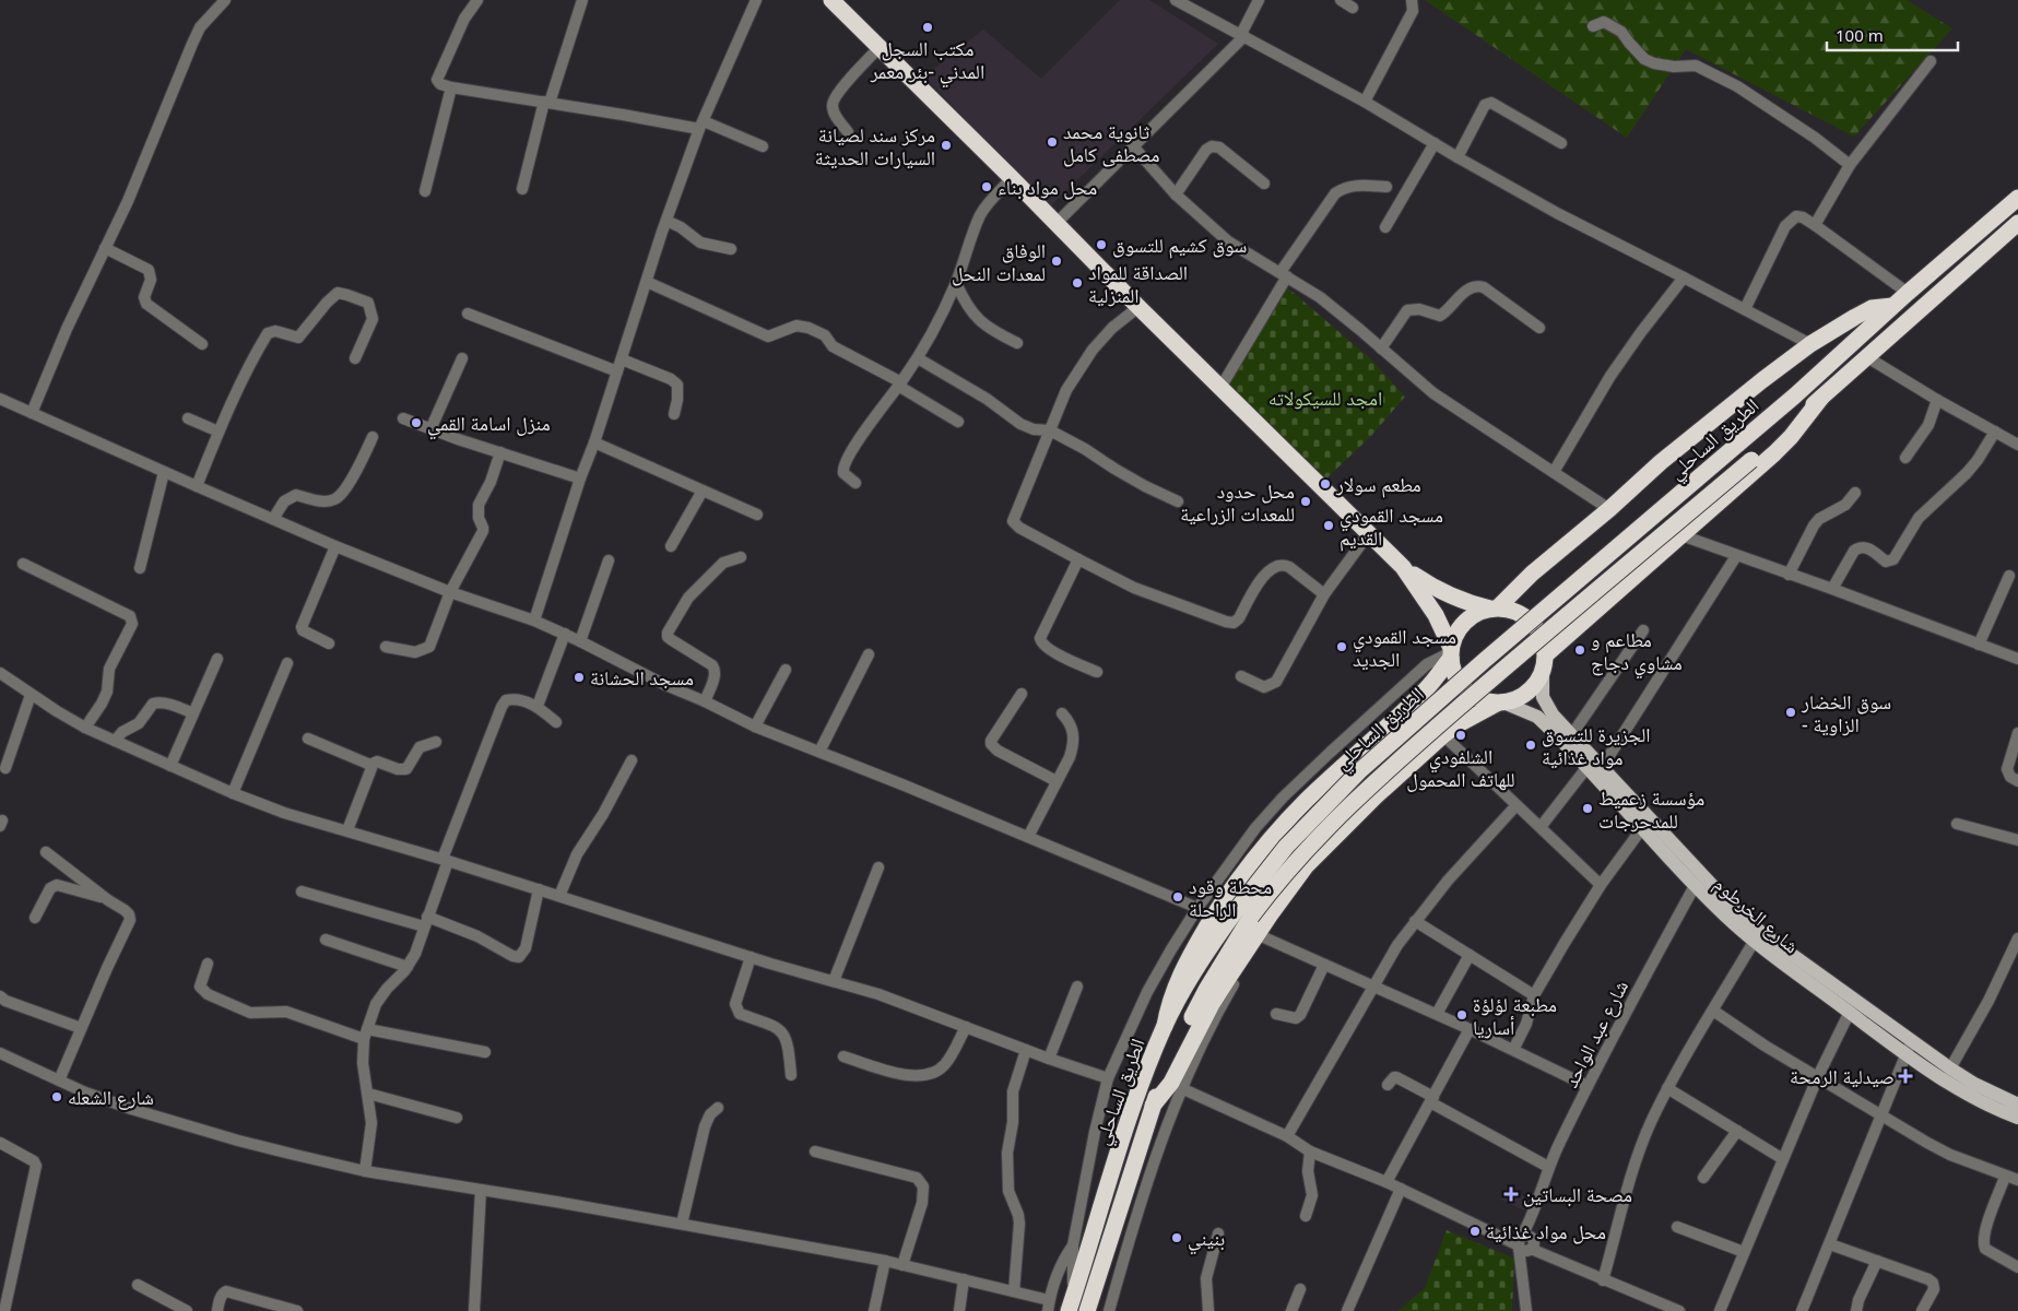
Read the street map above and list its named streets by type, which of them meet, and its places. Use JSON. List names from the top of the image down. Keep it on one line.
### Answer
{"streets":{"highway":["الطريق الساحلي"],"main road":["شارع الخرطوم"],"street":["شارع عبد الواحد"]},"crossings":[["شارع الخرطوم","شارع عبد الواحد"]],"parks":["امجد للسيكولاته"],"places":{"other":["مكتب السجل المدني -بئر معمر","ثانوية محمد مصطفى كامل","مركز سند لصيانة السيارات الحديثة","محل مواد بناء","سوق كشيم للتسوق","الوفاق لمعدات النحل","الصداقة للمواد المنزلية","منزل اسامة القمي","مطعم سولار","محل حدود للمعدات الزراعية","مسجد القمودي القديم","مسجد القمودي الجديد","مطاعم و مشاوي دجاج","مسجد الحشانة","سوق الخضار - الزاوية","الشلفودي للهاتف المحمول","الجزيرة للتسوق مواد غذائية","مؤسسة زعميط للمدحرجات","محطة وقود الراحلة","مطبعة لؤلؤة أساريا","شارع الشعله","محل مواد غذائية","بنيني"],"health":["صيدلية الرمحة","مصحة البساتين"]},"scale_bar":"100 m"}
